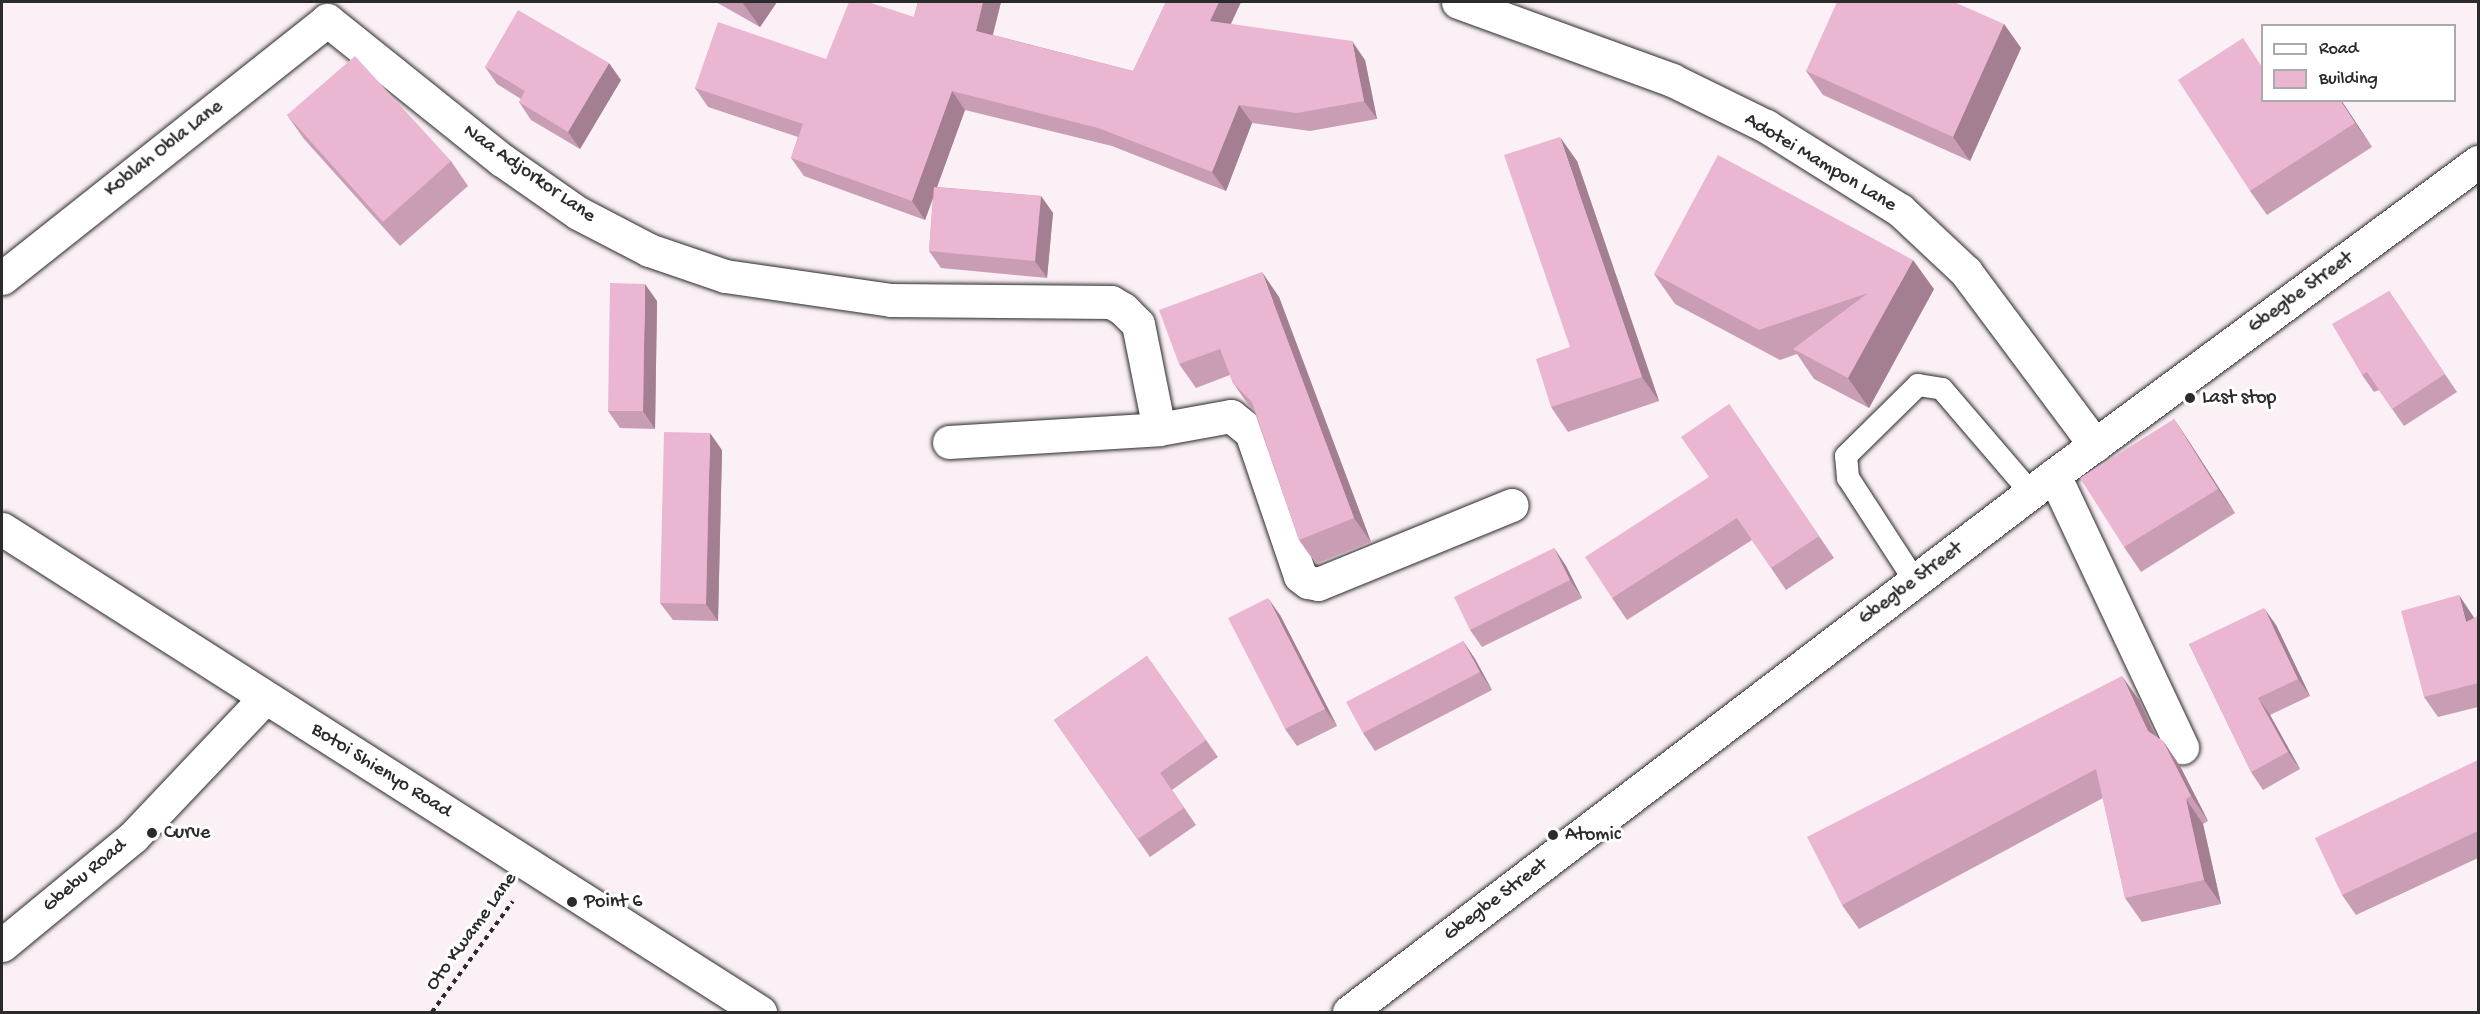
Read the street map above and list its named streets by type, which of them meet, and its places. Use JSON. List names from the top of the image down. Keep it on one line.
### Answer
{"streets":{"street":["Koblah Obla Lane","Adotei Mampon Lane","Naa Adjorkor Lane","Gbegbe Street","Botoi Shienyo Road","Gbebu Road"],"path":["Oto Kwame Lane"]},"crossings":[["Koblah Obla Lane","Naa Adjorkor Lane"],["Adotei Mampon Lane","Gbegbe Street"],["Botoi Shienyo Road","Gbebu Road"],["Botoi Shienyo Road","Oto Kwame Lane"]],"places":["Last stop","Curve","Atomic","Point 6"],"legend":["Road","Building"]}
